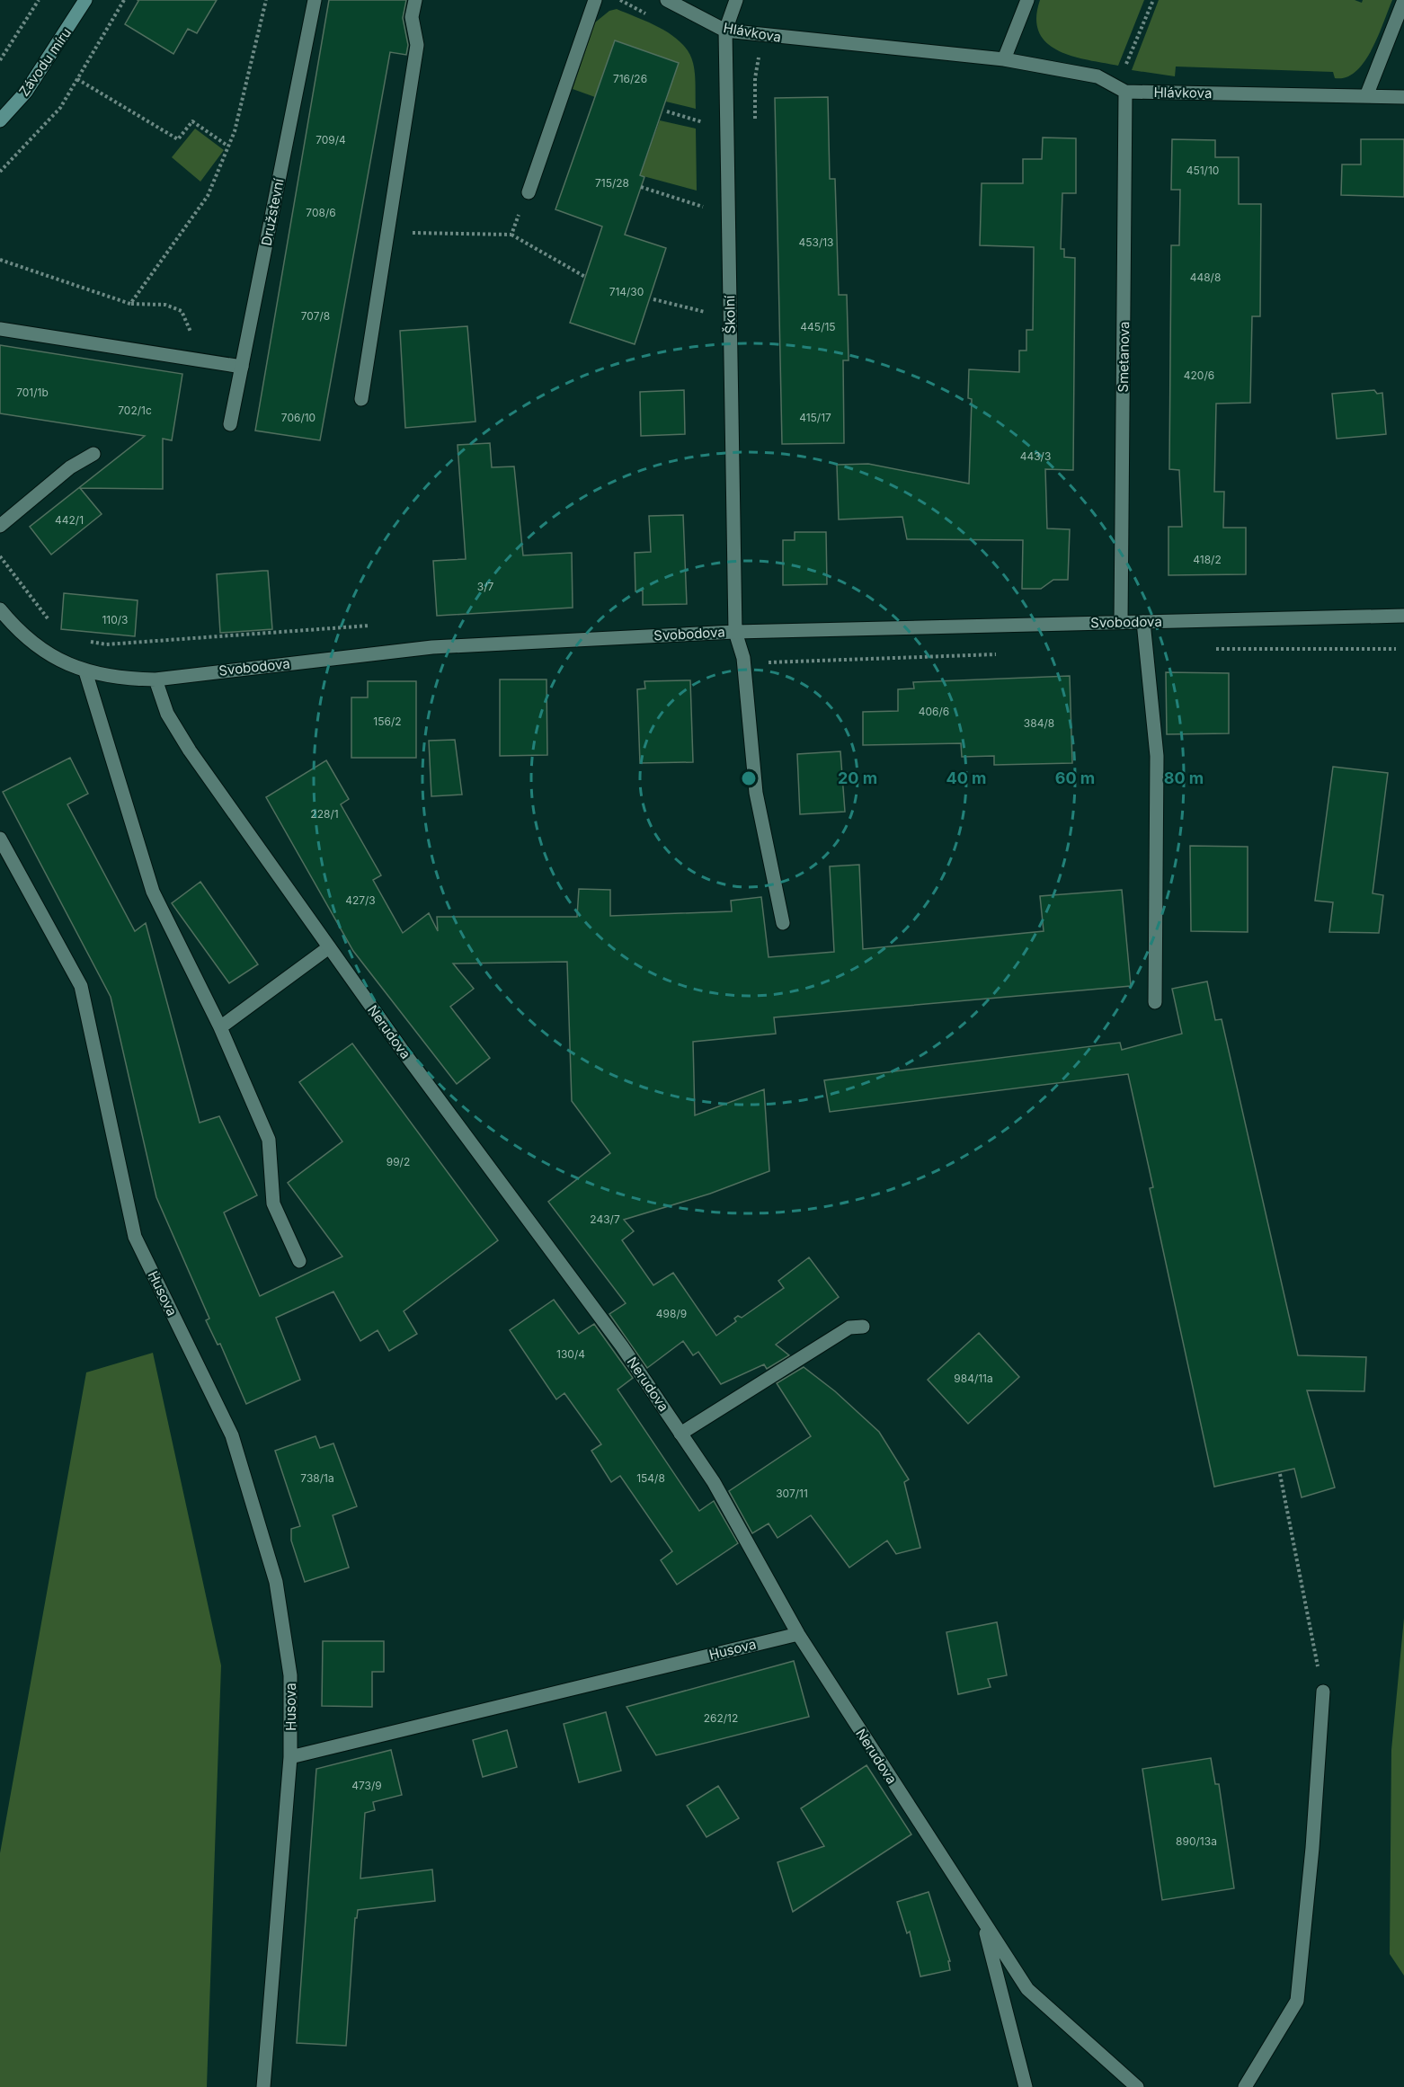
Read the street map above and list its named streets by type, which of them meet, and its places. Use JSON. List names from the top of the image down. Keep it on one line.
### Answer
{"streets":{"main road":["Závodu míru"],"street":["Hlávkova","Družstevní","Školní","Smetanova","Svobodova","Nerudova","Husova"]},"crossings":[["Hlávkova","Školní"],["Hlávkova","Smetanova"],["Školní","Svobodova"],["Smetanova","Svobodova"],["Svobodova","Nerudova"],["Nerudova","Husova"]],"house_numbers":["716/26","709/4","451/10","715/28","708/6","453/13","448/8","714/30","707/8","445/15","420/6","701/1b","702/1c","706/10","415/17","443/3","442/1","418/2","3/7","110/3","406/6","156/2","384/8","228/1","427/3","99/2","243/7","498/9","130/4","984/11a","738/1a","154/8","307/11","262/12","473/9","890/13a"],"rings":["20 m","40 m","60 m","80 m"]}
